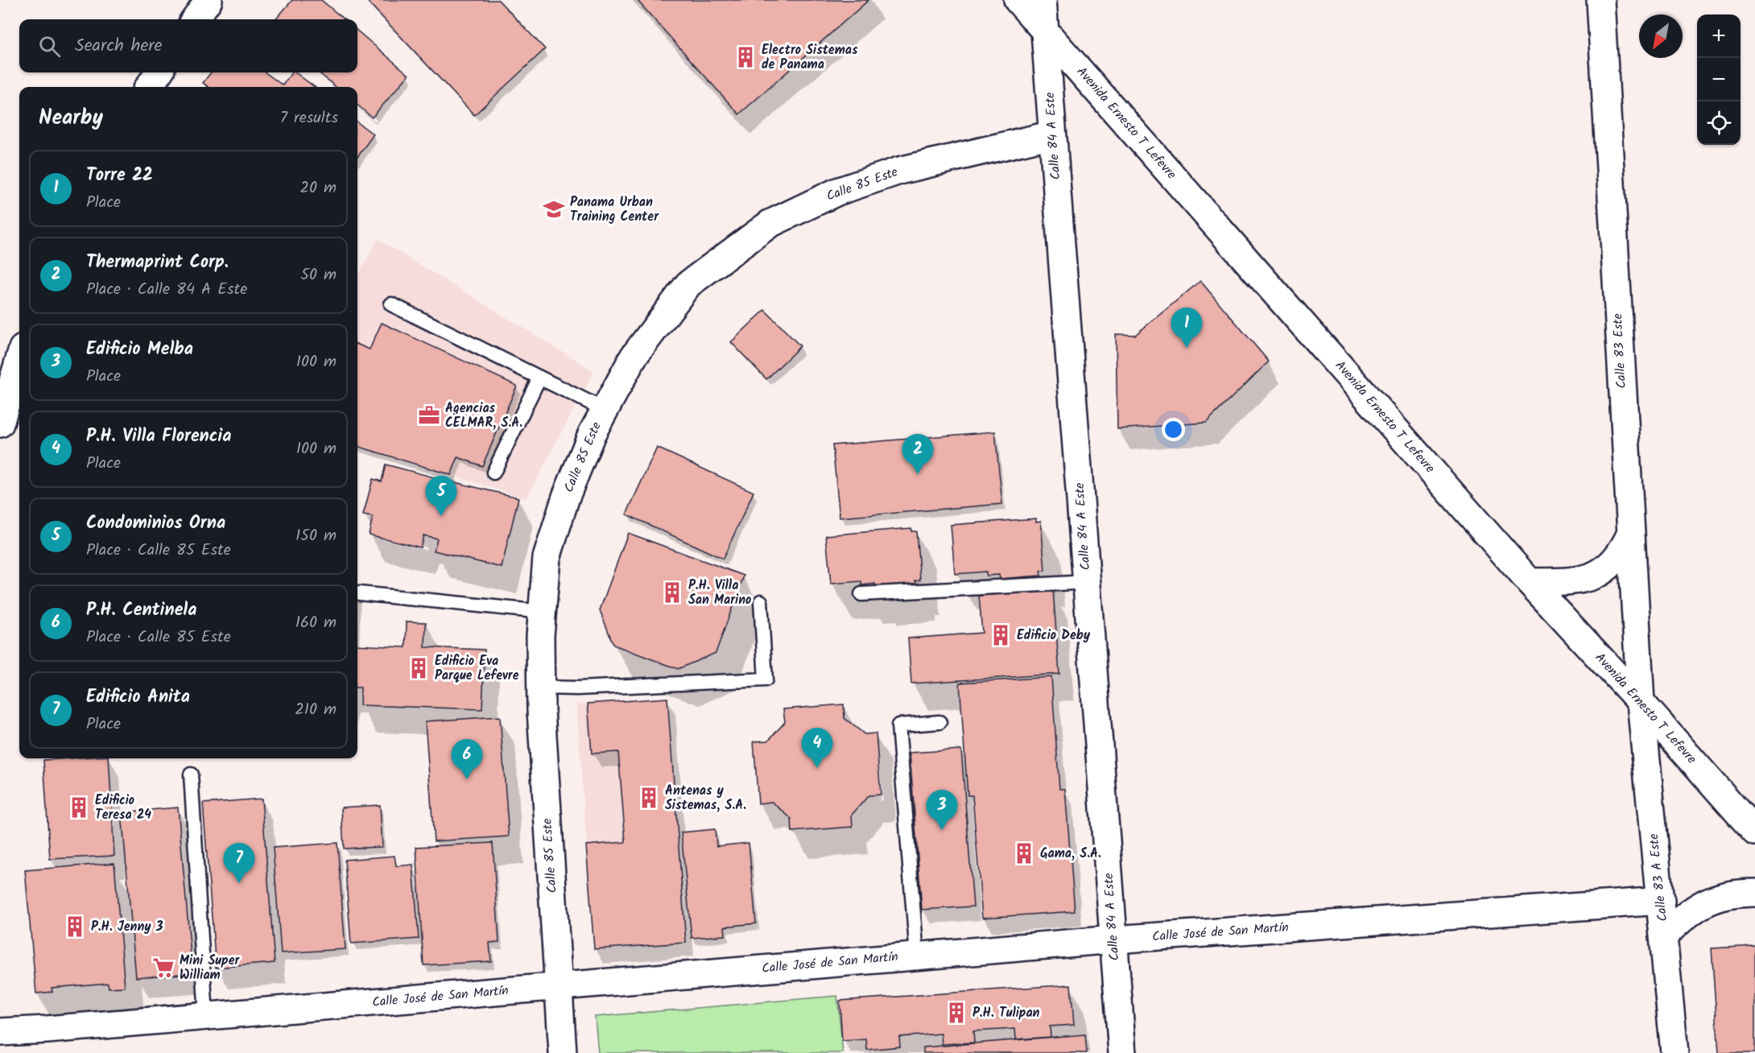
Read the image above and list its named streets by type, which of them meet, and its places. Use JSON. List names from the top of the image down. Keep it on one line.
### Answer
{"streets":{"street":["Avenida Ernesto T Lefevre","Calle 84 A Este","Calle 85 Este","Calle 83 Este","Calle 83 A Este","Calle José de San Martín"]},"crossings":[["Avenida Ernesto T Lefevre","Calle 84 A Este"],["Avenida Ernesto T Lefevre","Calle 83 Este"],["Avenida Ernesto T Lefevre","Calle 83 A Este"],["Calle 84 A Este","Calle 85 Este"],["Calle 84 A Este","Calle José de San Martín"],["Calle 85 Este","Calle José de San Martín"],["Calle 83 Este","Calle 83 A Este"],["Calle 83 A Este","Calle José de San Martín"]],"places":{"building":["Electro Sistemas de Panama","P.H. Villa San Marino","Edificio Deby","Edificio Eva Parque Lefevre","Antenas y Sistemas, S.A.","Edificio Teresa 24","Gama, S.A.","P.H. Jenny 3","P.H. Tulipan"],"school or university":["Panama Urban Training Center"],"office":["Agencias CELMAR, S.A."],"supermarket":["Mini Super William"]},"north":"bottom left","page":{"map_buttons":["+","−"],"search":"Search here","heading":["Nearby","7 results"],"list":[{"mark":"1","name":"Torre 22","note":"Place","value":"20 m"},{"mark":"2","name":"Thermaprint Corp.","note":"Place · Calle 84 A Este","value":"50 m"},{"mark":"3","name":"Edificio Melba","note":"Place","value":"100 m"},{"mark":"4","name":"P.H. Villa Florencia","note":"Place","value":"100 m"},{"mark":"5","name":"Condominios Orna","note":"Place · Calle 85 Este","value":"150 m"},{"mark":"6","name":"P.H. Centinela","note":"Place · Calle 85 Este","value":"160 m"},{"mark":"7","name":"Edificio Anita","note":"Place","value":"210 m"}],"pins":["1","2","5","4","6","3","7"]}}
